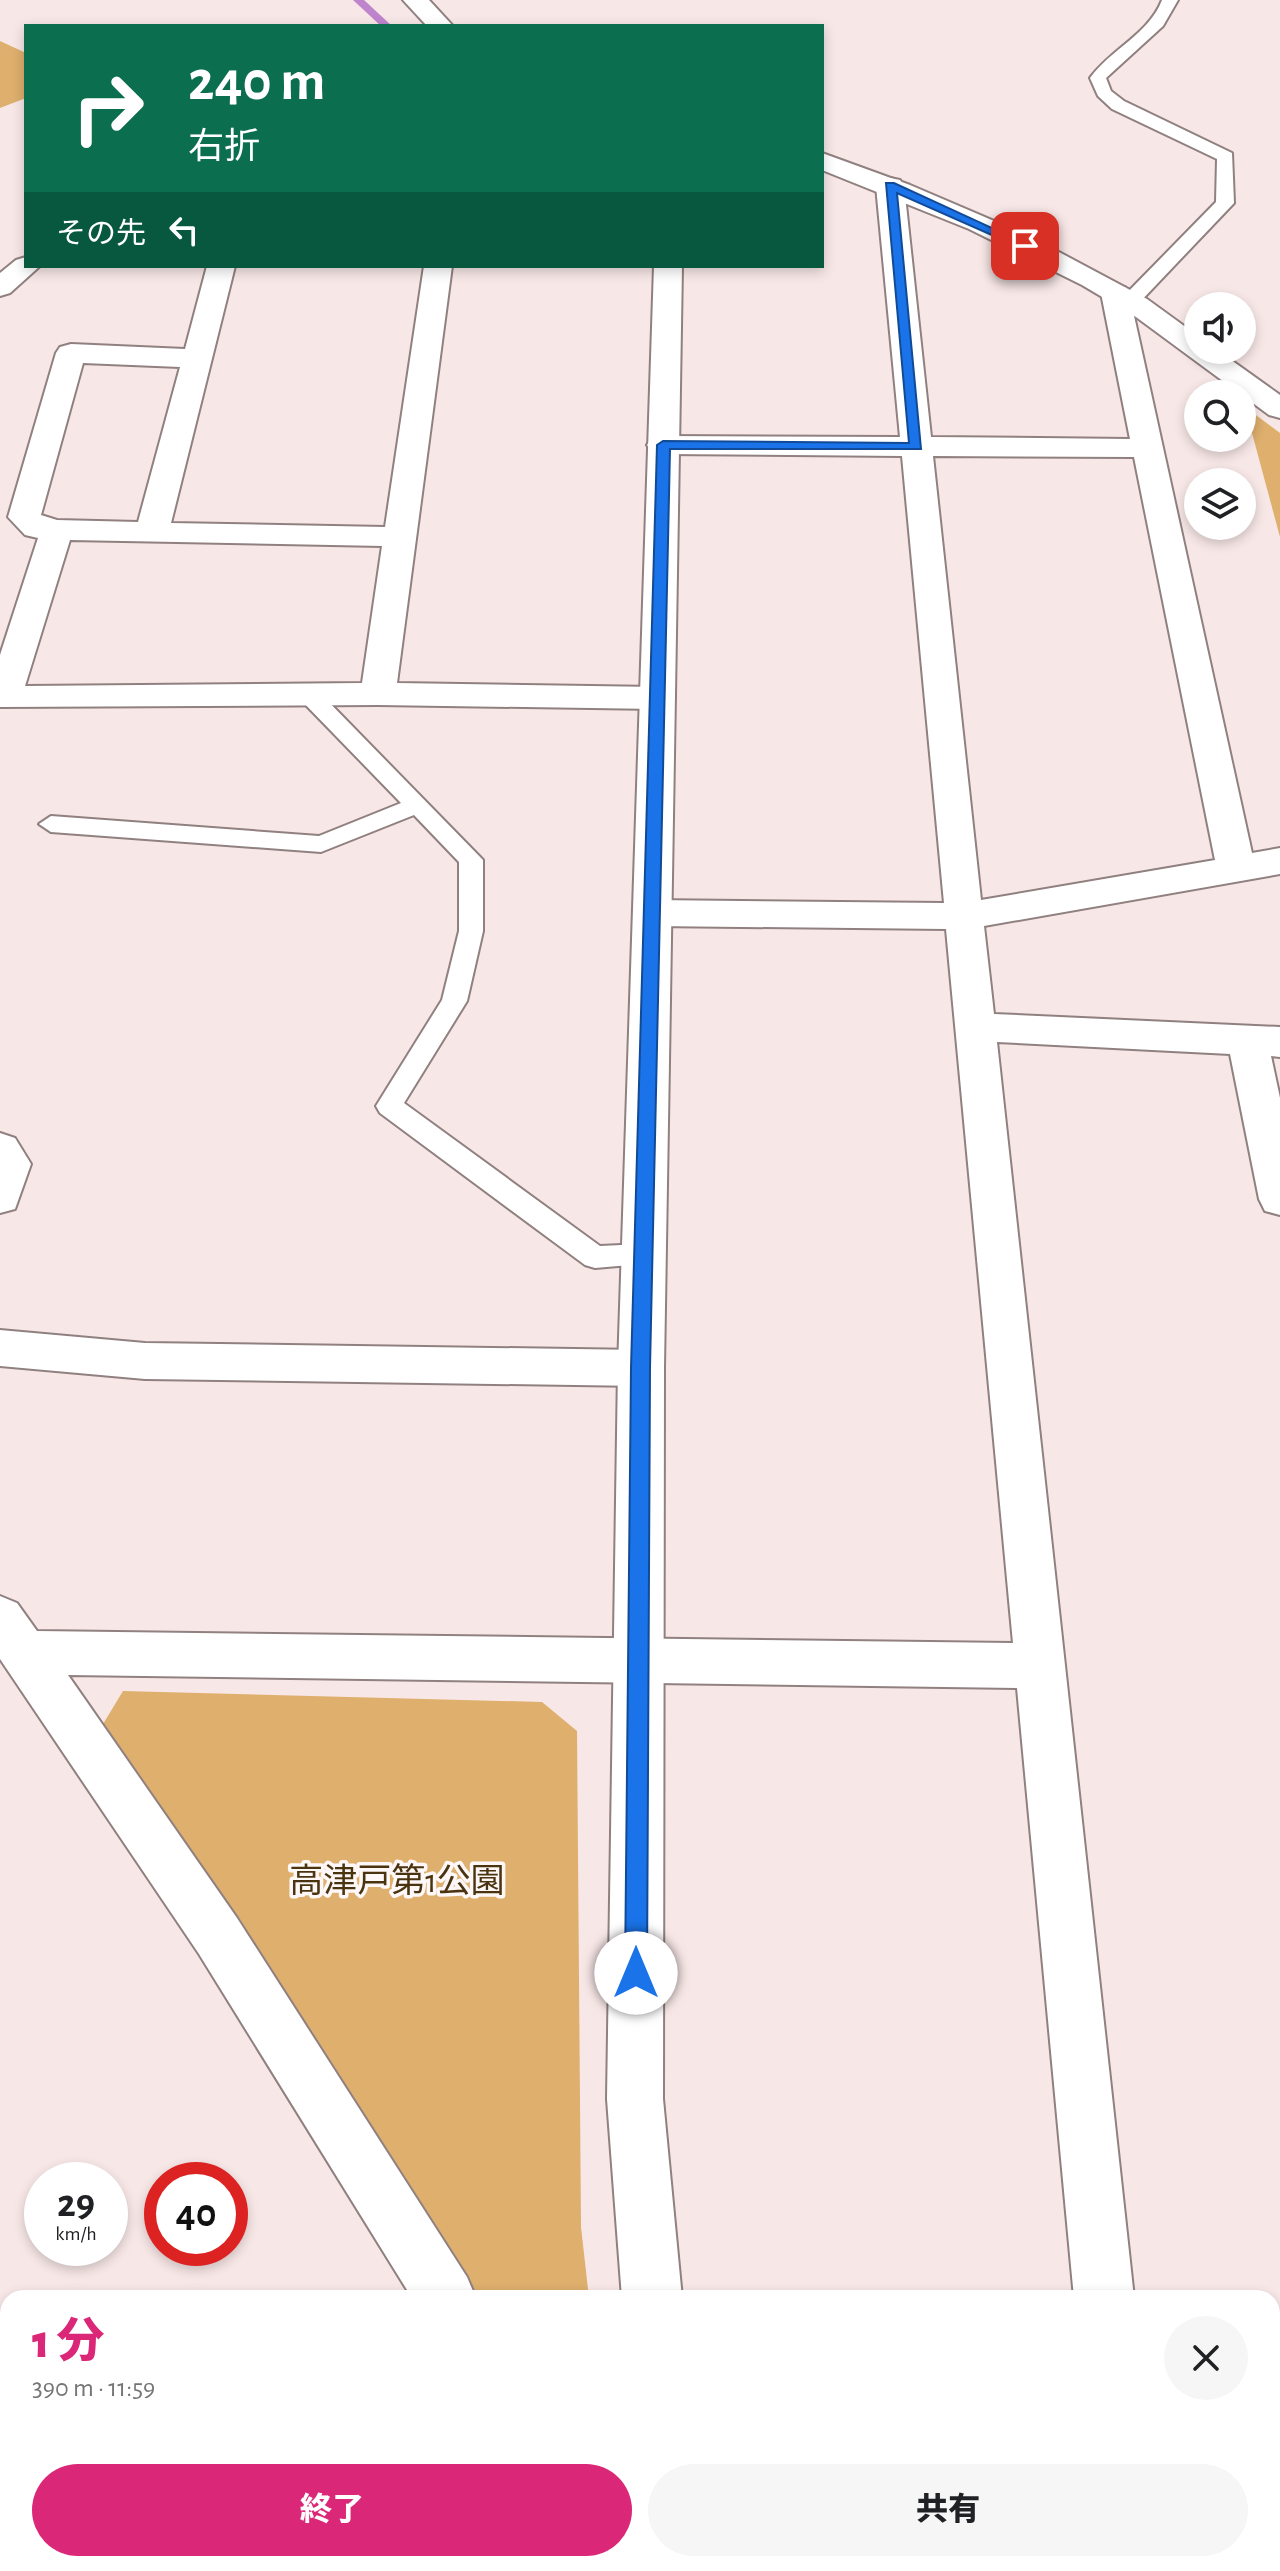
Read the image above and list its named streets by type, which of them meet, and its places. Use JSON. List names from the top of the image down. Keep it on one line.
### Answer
{"parks":["高津戸第1公園"],"page":{"turn":["240 m","右折"],"then":"その先","speed":"29 km/h","limit":"40","heading":["1 分","390 m · 11:59"],"buttons":["終了","共有"]}}
